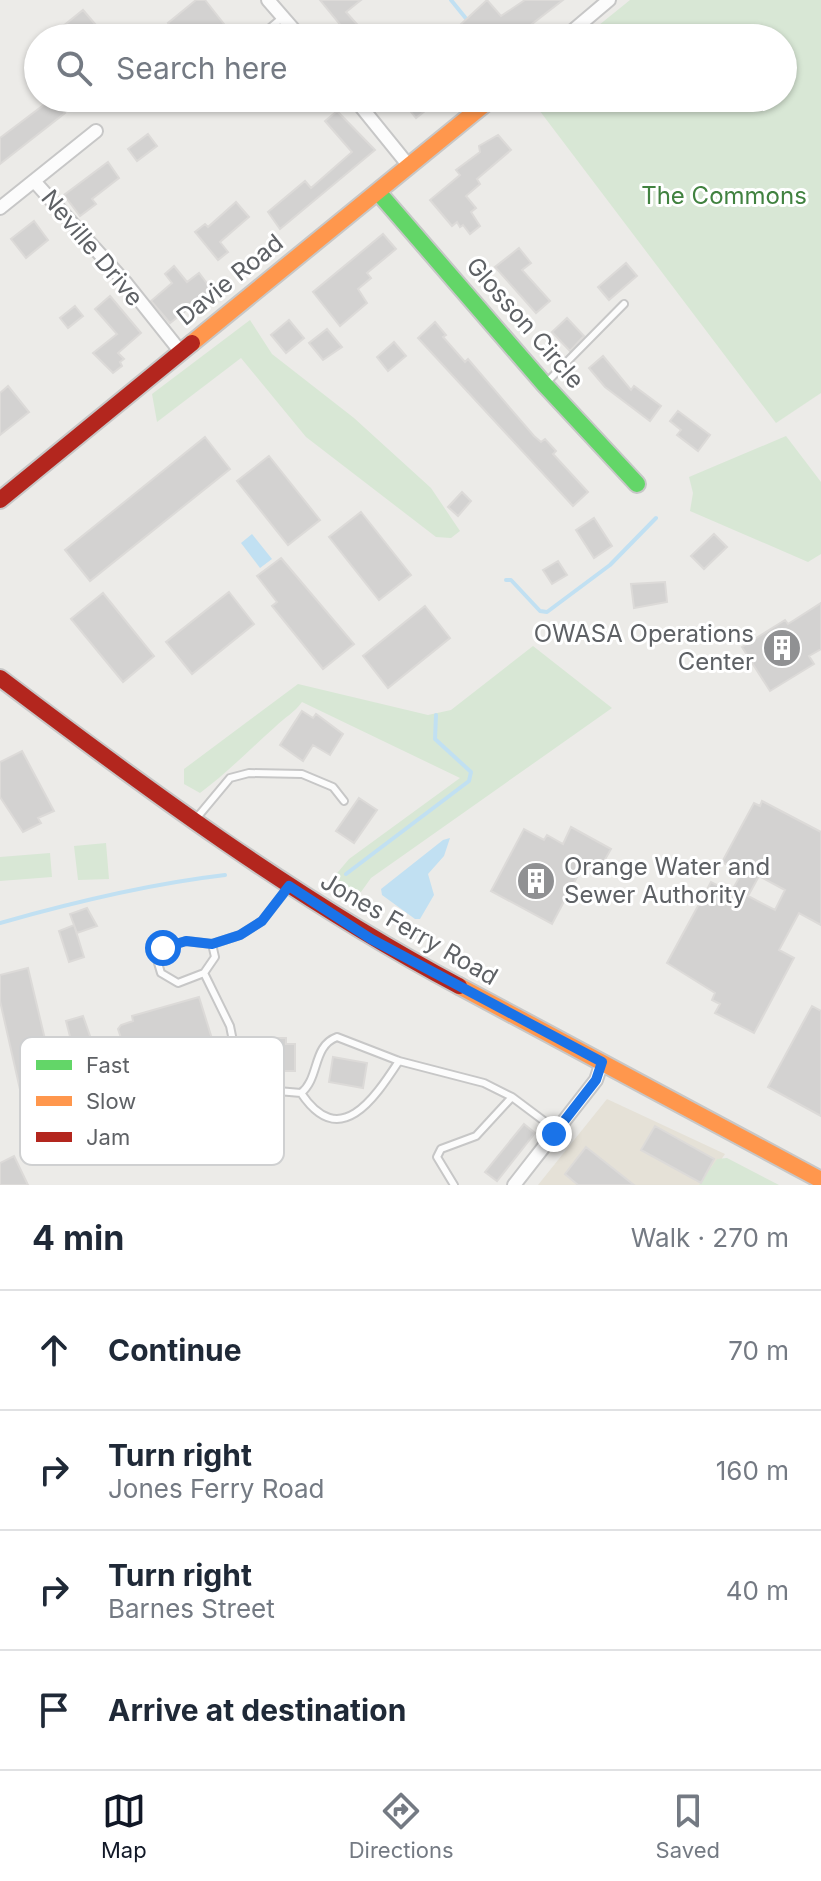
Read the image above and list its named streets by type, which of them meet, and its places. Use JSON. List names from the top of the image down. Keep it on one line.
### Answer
{"streets":{"street":["Neville Drive","Davie Road","Glosson Circle","Jones Ferry Road"]},"crossings":[["Neville Drive","Davie Road"],["Davie Road","Glosson Circle"]],"parks":["The Commons"],"places":{"building":["OWASA Operations Center","Orange Water and Sewer Authority"]},"legend":["Fast","Slow","Jam"],"page":{"search":"Search here","heading":["4 min","Walk · 270 m"],"list":[["Continue","70 m"],["Turn right","Jones Ferry Road","160 m"],["Turn right","Barnes Street","40 m"],"Arrive at destination"],"nav":["Map","Directions","Saved"]}}
